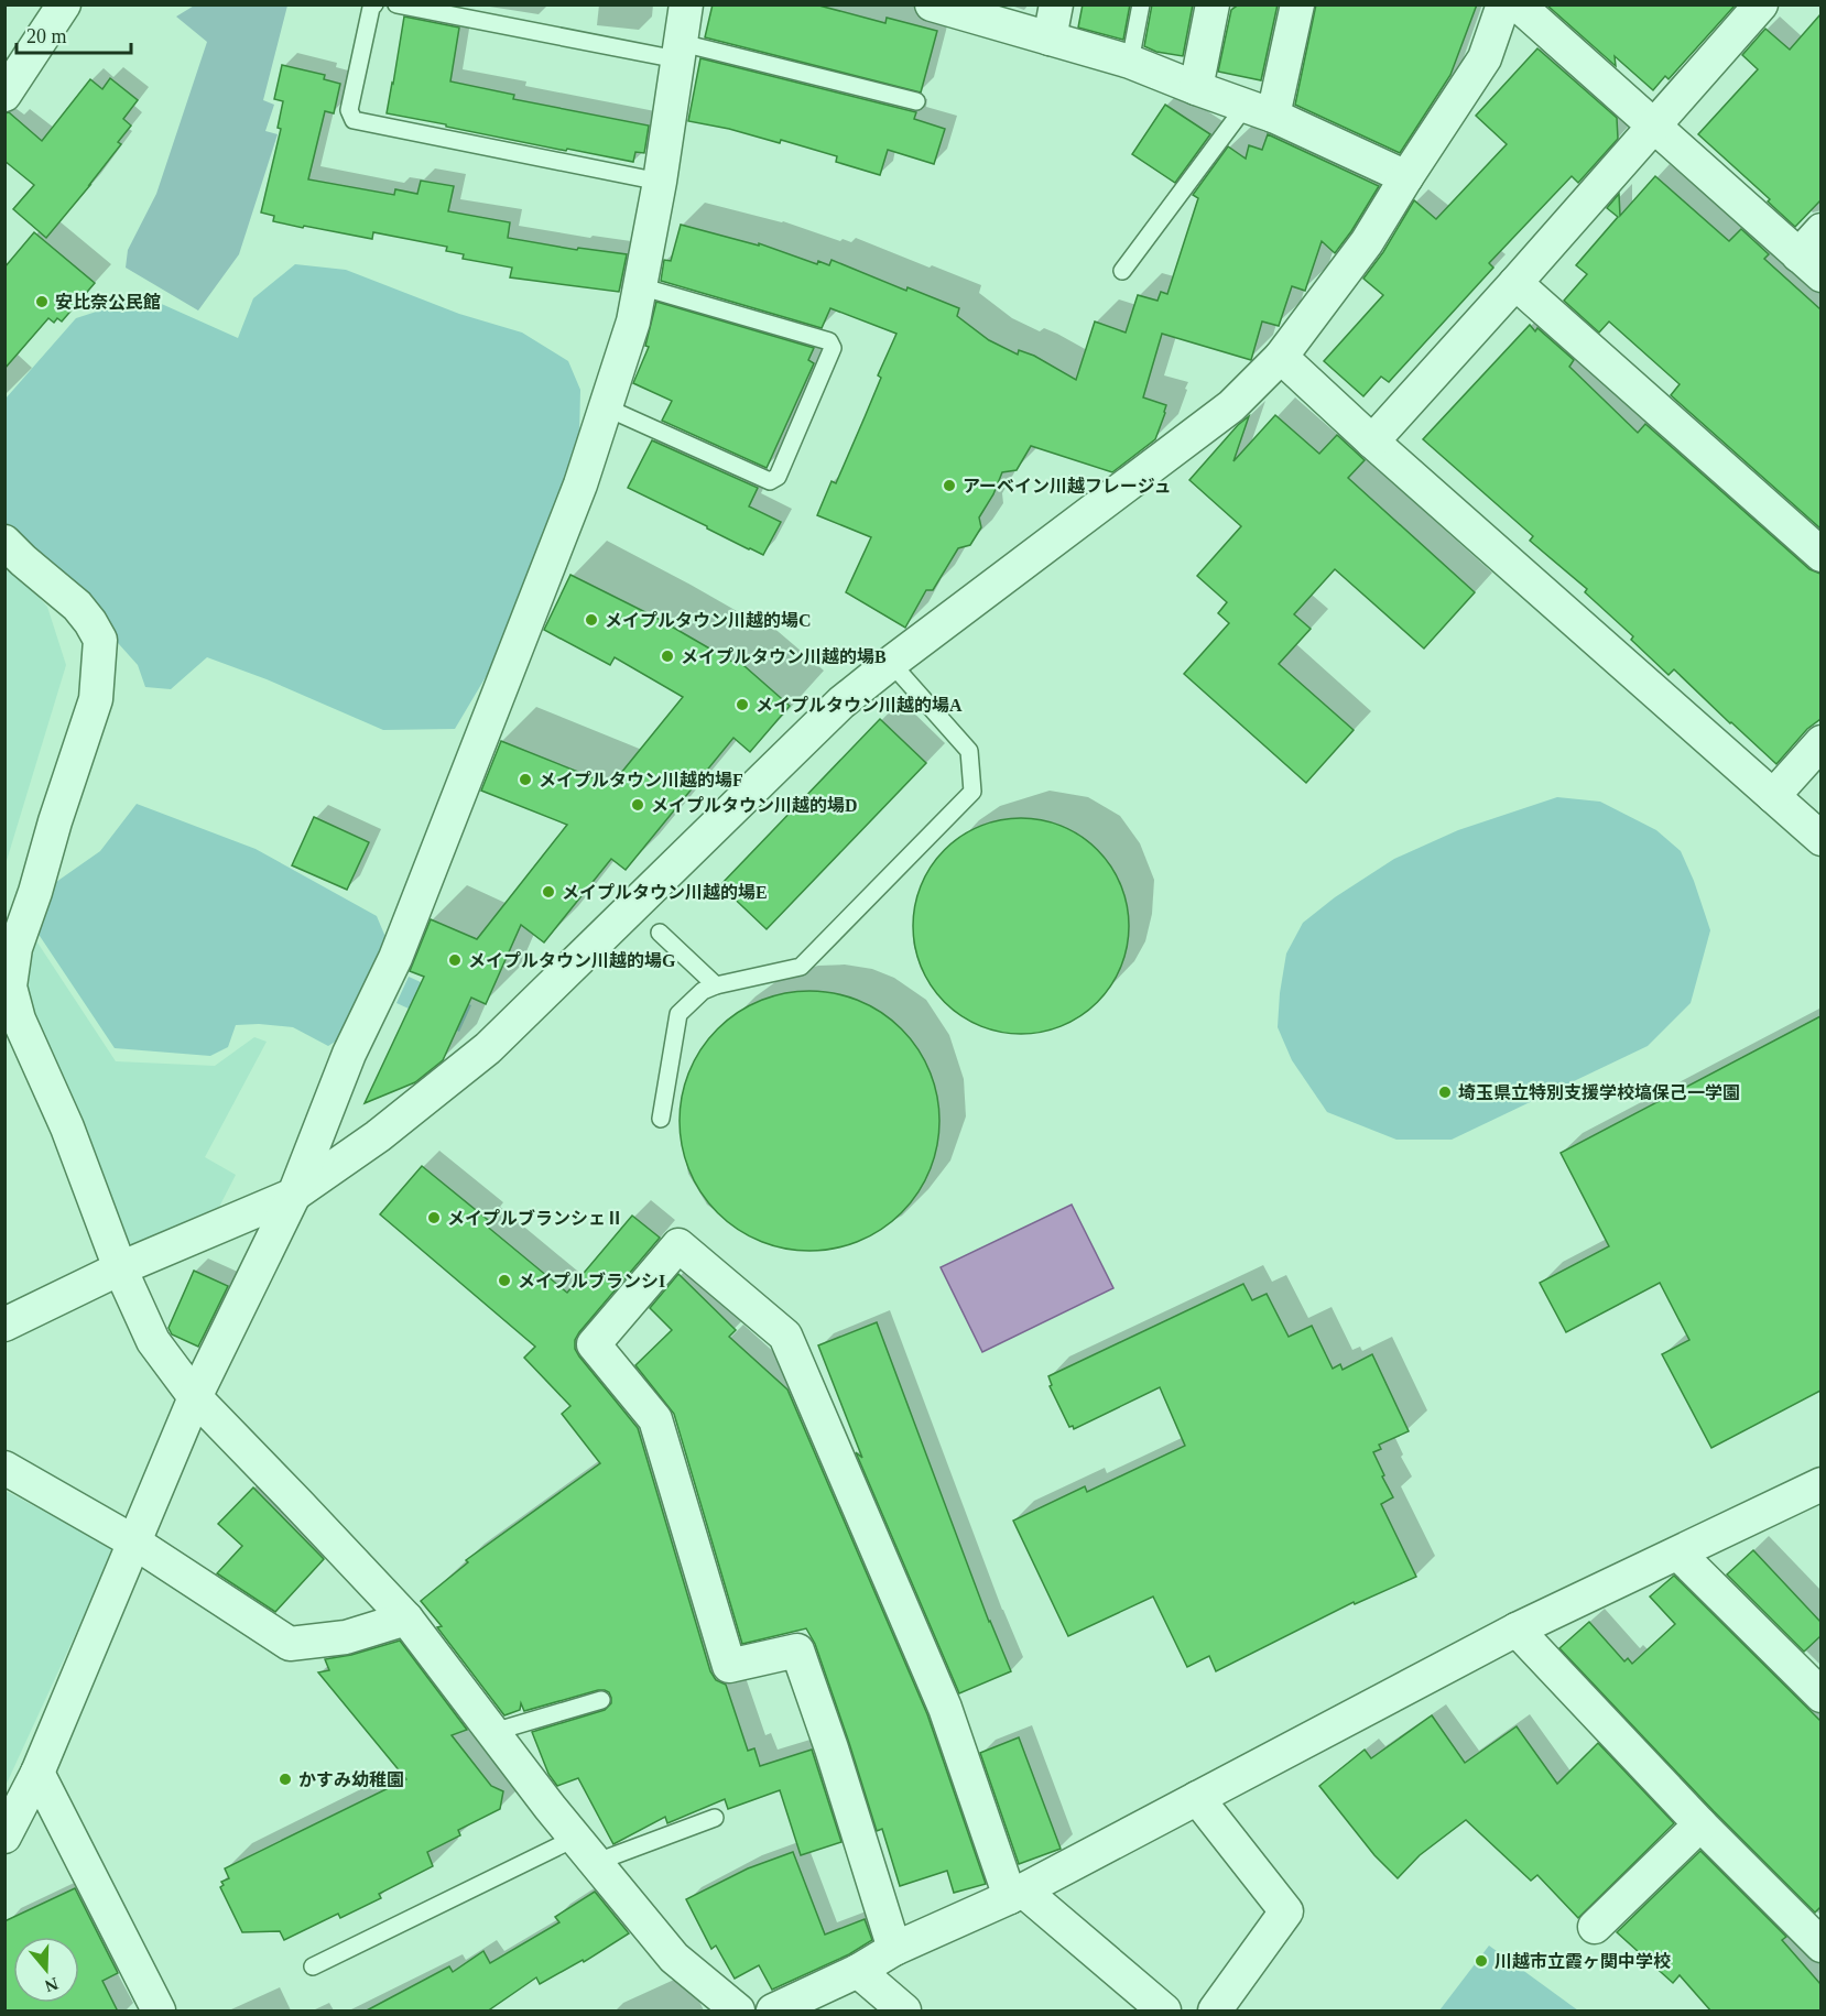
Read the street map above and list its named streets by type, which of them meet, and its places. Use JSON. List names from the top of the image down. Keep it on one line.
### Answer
{"places":["安比奈公民館","アーベイン川越フレージュ","メイプルタウン川越的場C","メイプルタウン川越的場B","メイプルタウン川越的場A","メイプルタウン川越的場F","メイプルタウン川越的場D","メイプルタウン川越的場E","メイプルタウン川越的場G","埼玉県立特別支援学校塙保己一学園","メイプルブランシェⅡ","メイプルブランシI","かすみ幼稚園","川越市立霞ヶ関中学校"],"scale_bar":"20 m","north":"bottom"}
